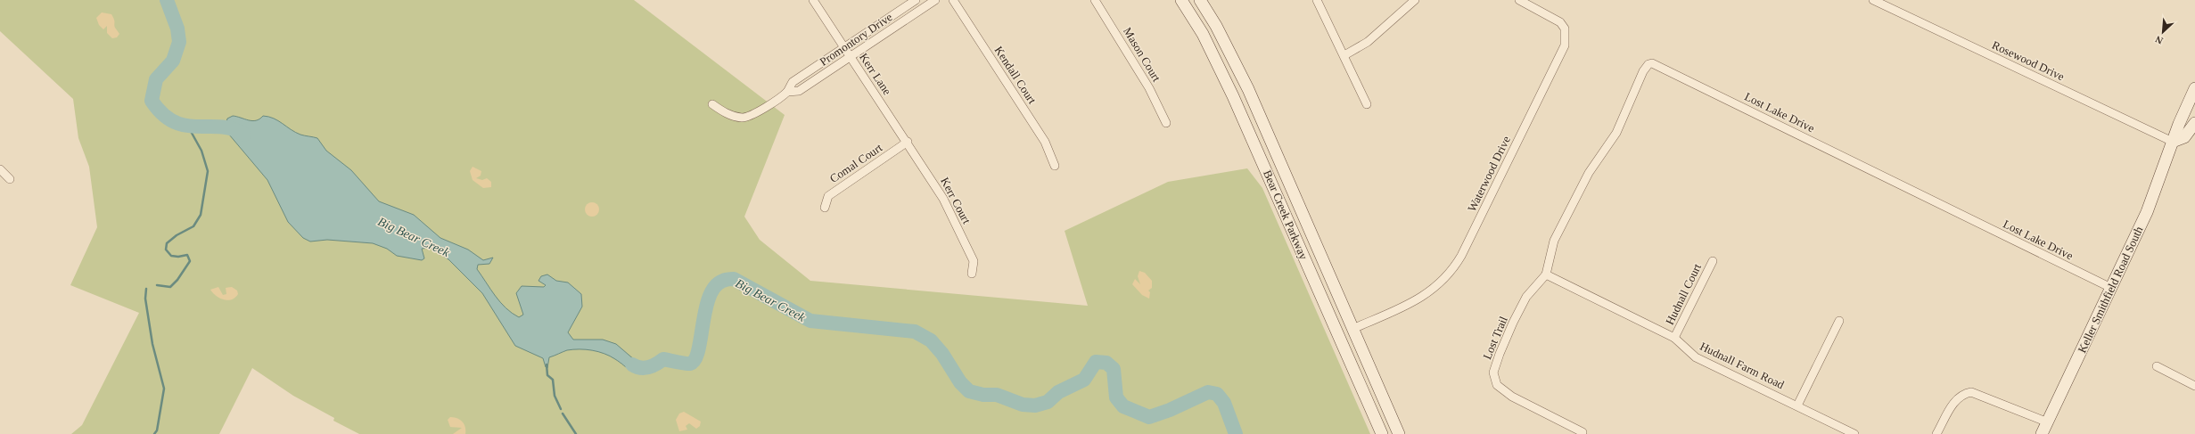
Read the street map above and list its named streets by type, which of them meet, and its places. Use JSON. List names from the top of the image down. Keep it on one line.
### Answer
{"streets":{"main road":["Bear Creek Parkway","Keller Smithfield Road South"],"street":["Promontory Drive","Mason Court","Rosewood Drive","Kerr Lane","Kendall Court","Lost Lake Drive","Comal Court","Waterwood Drive","Kerr Court","Hudnall Court","Lost Trail","Hudnall Farm Road"]},"crossings":[["Promontory Drive","Kerr Lane"],["Rosewood Drive","Keller Smithfield Road South"],["Kerr Lane","Comal Court"],["Kerr Lane","Kerr Court"],["Lost Lake Drive","Keller Smithfield Road South"],["Lost Lake Drive","Lost Trail"],["Lost Lake Drive","Hudnall Farm Road"],["Comal Court","Kerr Court"],["Waterwood Drive","Bear Creek Parkway"],["Hudnall Court","Hudnall Farm Road"],["Lost Trail","Hudnall Farm Road"]],"water":["Big Bear Creek"],"north":"bottom left"}
